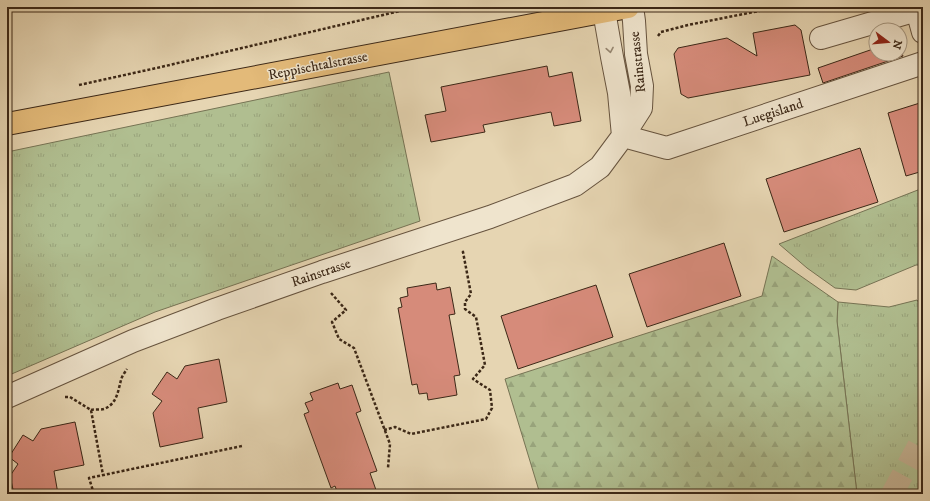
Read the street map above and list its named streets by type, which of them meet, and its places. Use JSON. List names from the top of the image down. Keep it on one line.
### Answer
{"streets":{"main road":["Reppischtalstrasse"],"street":["Rainstrasse","Luegisland"]},"crossings":[["Rainstrasse","Reppischtalstrasse"],["Rainstrasse","Luegisland"]],"north":"right"}
